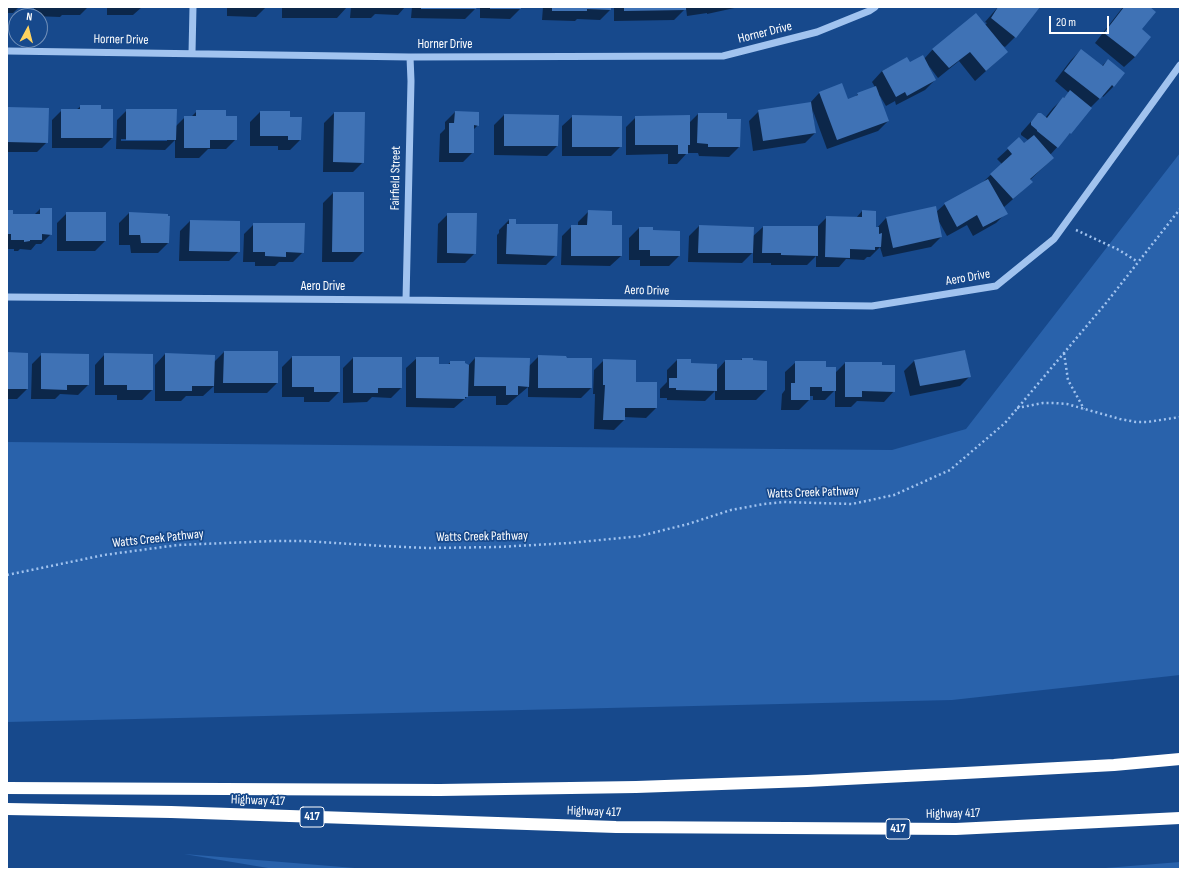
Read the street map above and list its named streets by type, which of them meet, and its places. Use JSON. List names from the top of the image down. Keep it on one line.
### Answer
{"streets":{"highway":["Highway 417","417"],"street":["Horner Drive","Fairfield Street","Aero Drive"],"path":["Watts Creek Pathway"]},"crossings":[["Horner Drive","Fairfield Street"],["Fairfield Street","Aero Drive"]],"scale_bar":"20 m","north":"top"}
